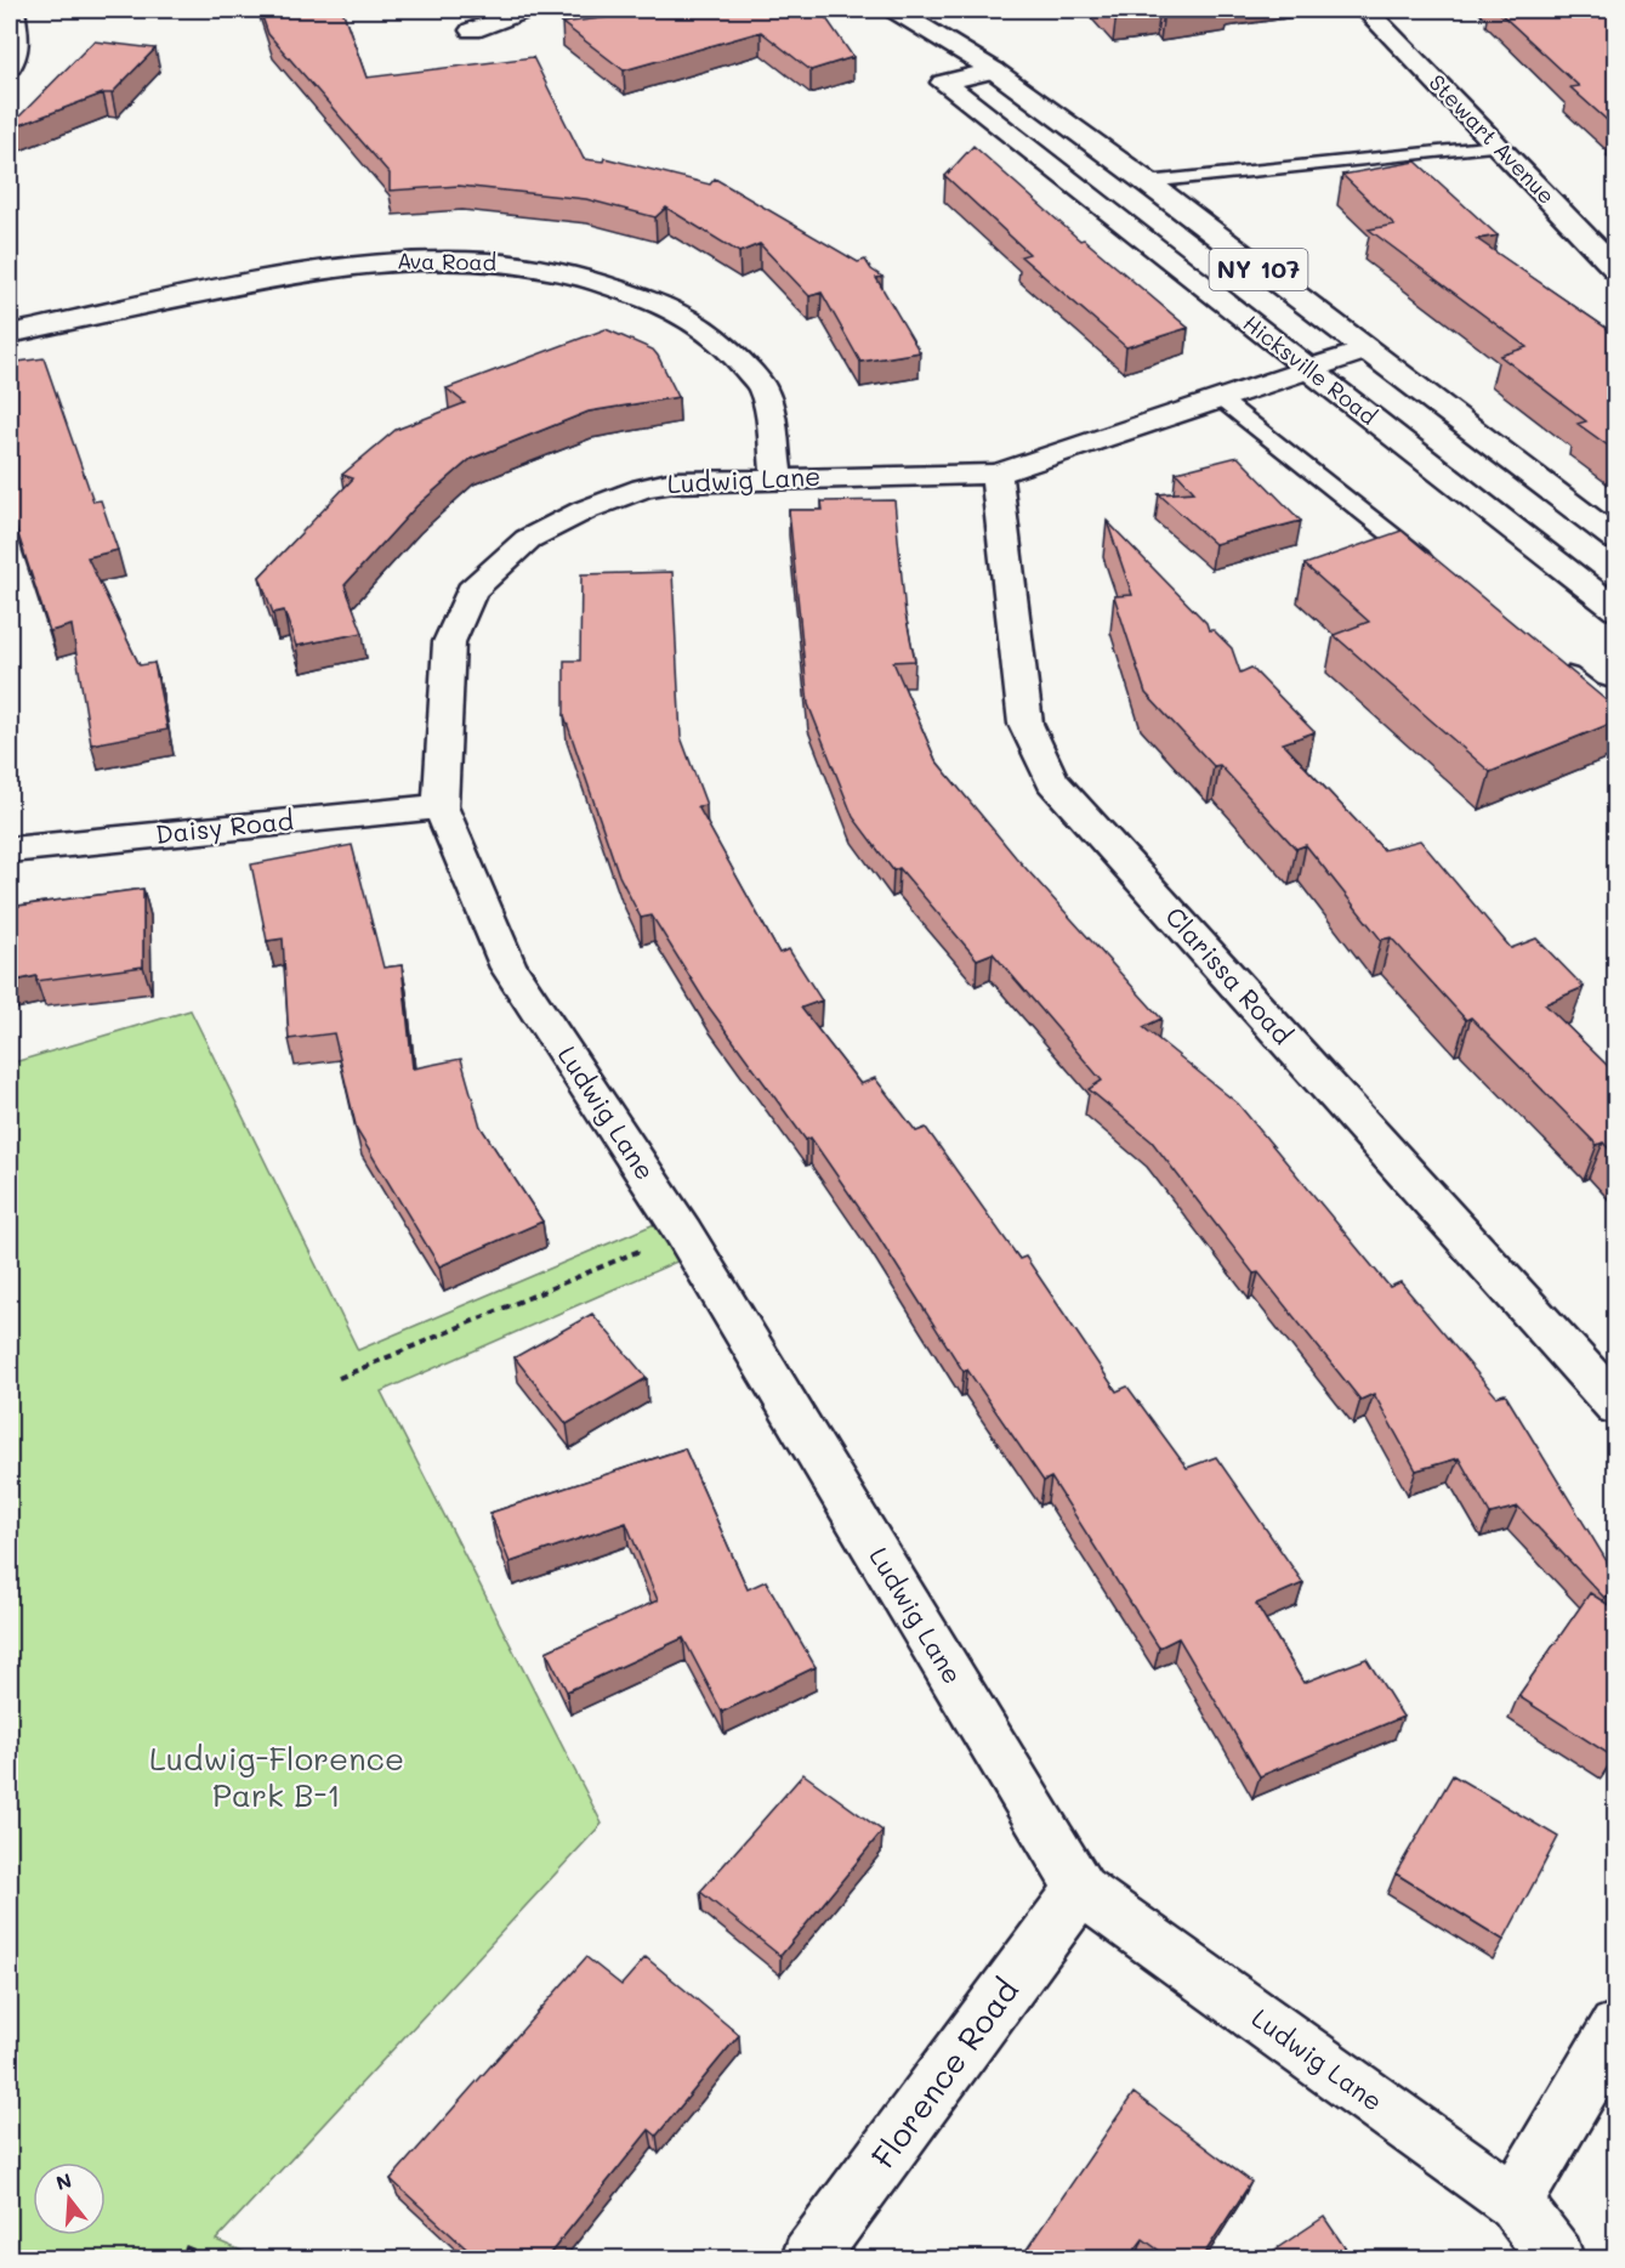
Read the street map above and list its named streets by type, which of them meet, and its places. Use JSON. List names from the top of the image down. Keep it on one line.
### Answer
{"streets":{"street":["Stewart Avenue","Ava Road","NY 107","Hicksville Road","Ludwig Lane","Daisy Road","Clarissa Road","Florence Road"]},"crossings":[["Ava Road","Ludwig Lane"],["Hicksville Road","Ludwig Lane"],["Ludwig Lane","Daisy Road"],["Ludwig Lane","Clarissa Road"],["Ludwig Lane","Florence Road"]],"parks":["Ludwig-Florence Park B-1"],"north":"top"}
